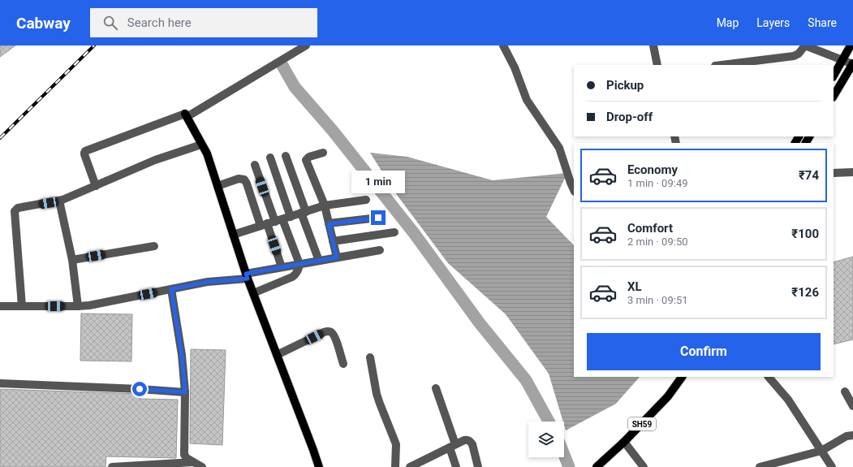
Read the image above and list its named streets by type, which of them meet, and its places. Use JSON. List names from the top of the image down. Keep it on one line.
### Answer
{"streets":{"main road":["SH59"]},"page":{"header":"Cabway","search":"Search here","nav":["Map","Layers","Share"],"banner":["Pickup","Drop-off"],"list":[{"name":"Economy","note":"1 min · 09:49","value":"₹74"},{"name":"Comfort","note":"2 min · 09:50","value":"₹100"},{"name":"XL","note":"3 min · 09:51","value":"₹126"}],"bubble":"1 min","buttons":"Confirm"}}
